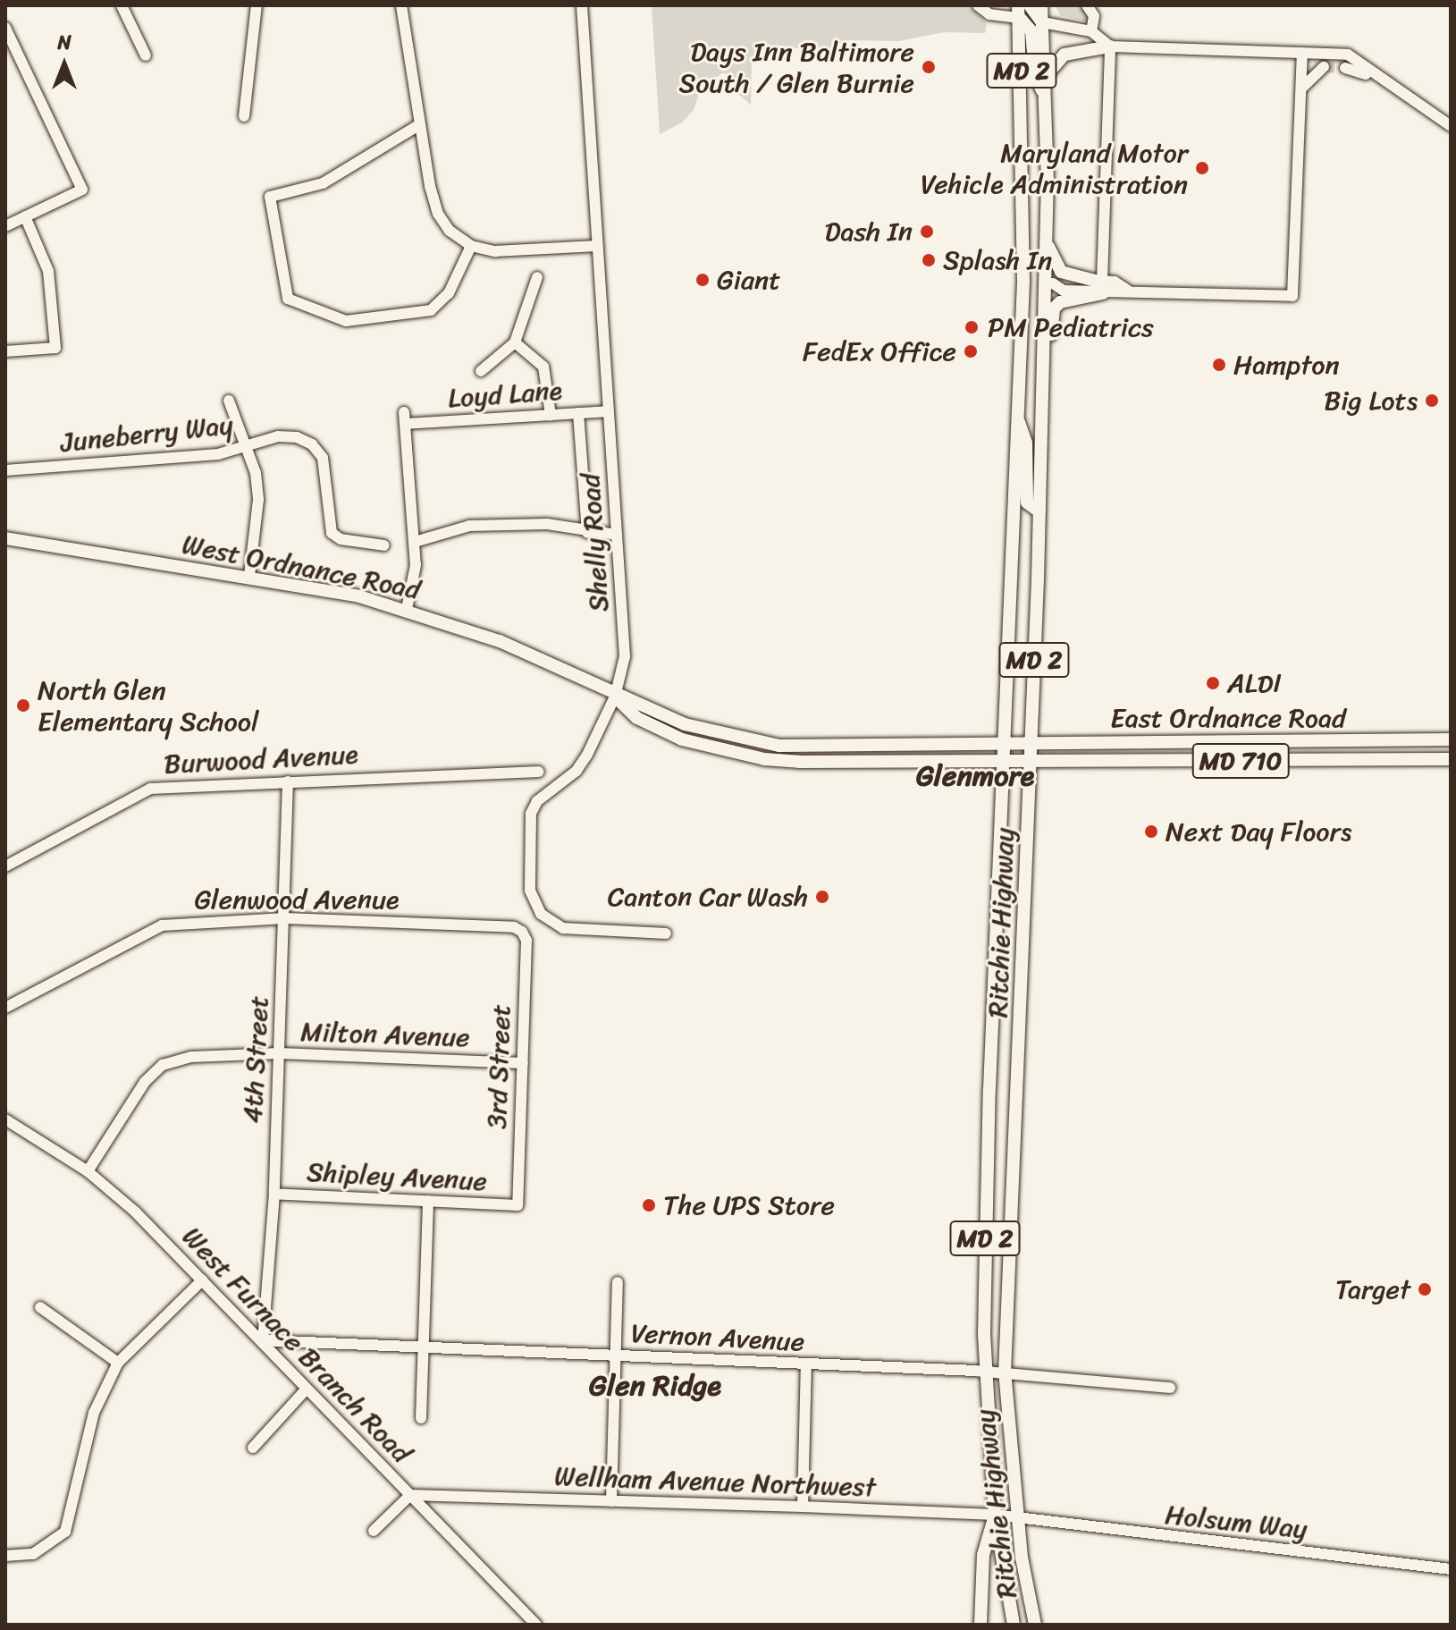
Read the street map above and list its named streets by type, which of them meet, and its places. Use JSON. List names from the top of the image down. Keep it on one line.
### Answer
{"streets":{"main road":["MD 2","West Ordnance Road","East Ordnance Road","MD 710","Ritchie Highway"],"street":["Loyd Lane","Juneberry Way","Shelly Road","Burwood Avenue","Glenwood Avenue","Milton Avenue","4th Street","3rd Street","Shipley Avenue","Vernon Avenue","West Furnace Branch Road","Wellham Avenue Northwest","Holsum Way"]},"crossings":[["Loyd Lane","Shelly Road"],["Shelly Road","West Ordnance Road"],["West Ordnance Road","East Ordnance Road"],["West Ordnance Road","Ritchie Highway"],["East Ordnance Road","Ritchie Highway"],["Burwood Avenue","4th Street"],["Glenwood Avenue","4th Street"],["Glenwood Avenue","3rd Street"],["Ritchie Highway","Vernon Avenue"],["Ritchie Highway","Wellham Avenue Northwest"],["Ritchie Highway","Holsum Way"],["Milton Avenue","4th Street"],["Milton Avenue","3rd Street"],["Milton Avenue","West Furnace Branch Road"],["4th Street","Shipley Avenue"],["4th Street","Vernon Avenue"],["4th Street","West Furnace Branch Road"],["3rd Street","Shipley Avenue"],["Vernon Avenue","West Furnace Branch Road"],["West Furnace Branch Road","Wellham Avenue Northwest"],["Wellham Avenue Northwest","Holsum Way"]],"districts":["Glenmore","Glen Ridge"],"places":["Days Inn Baltimore South / Glen Burnie","Maryland Motor Vehicle Administration","Dash In","Splash In","Giant","PM Pediatrics","FedEx Office","Hampton","Big Lots","ALDI","North Glen Elementary School","Next Day Floors","Canton Car Wash","The UPS Store","Target"],"north":"top"}
